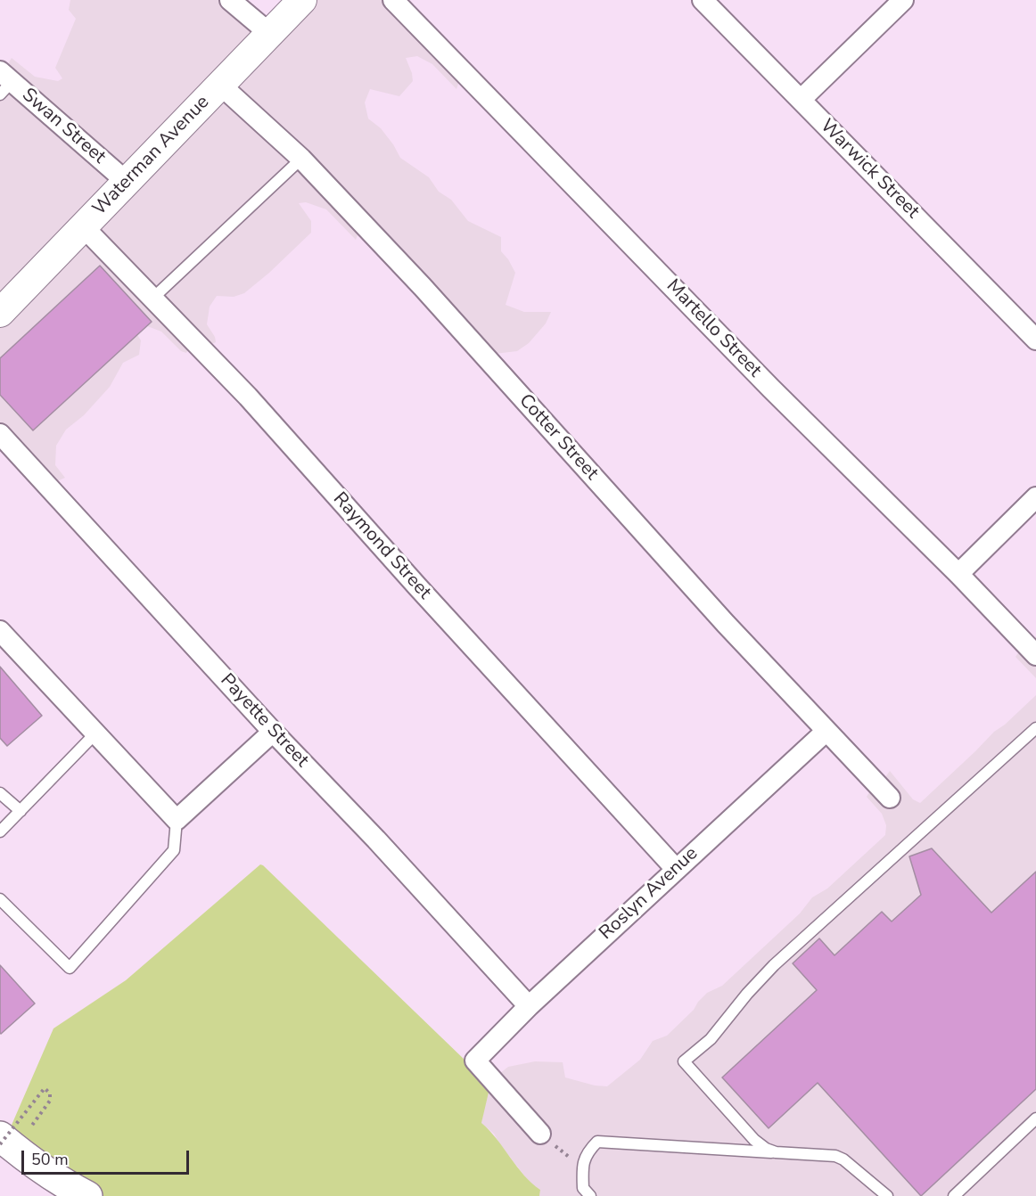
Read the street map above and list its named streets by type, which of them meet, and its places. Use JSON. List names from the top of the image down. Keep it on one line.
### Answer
{"streets":{"main road":["Waterman Avenue"],"street":["Swan Street","Warwick Street","Martello Street","Cotter Street","Raymond Street","Payette Street","Roslyn Avenue"]},"crossings":[["Swan Street","Waterman Avenue"],["Waterman Avenue","Cotter Street"],["Waterman Avenue","Raymond Street"],["Cotter Street","Roslyn Avenue"],["Raymond Street","Roslyn Avenue"],["Payette Street","Roslyn Avenue"]],"scale_bar":"50 m"}
